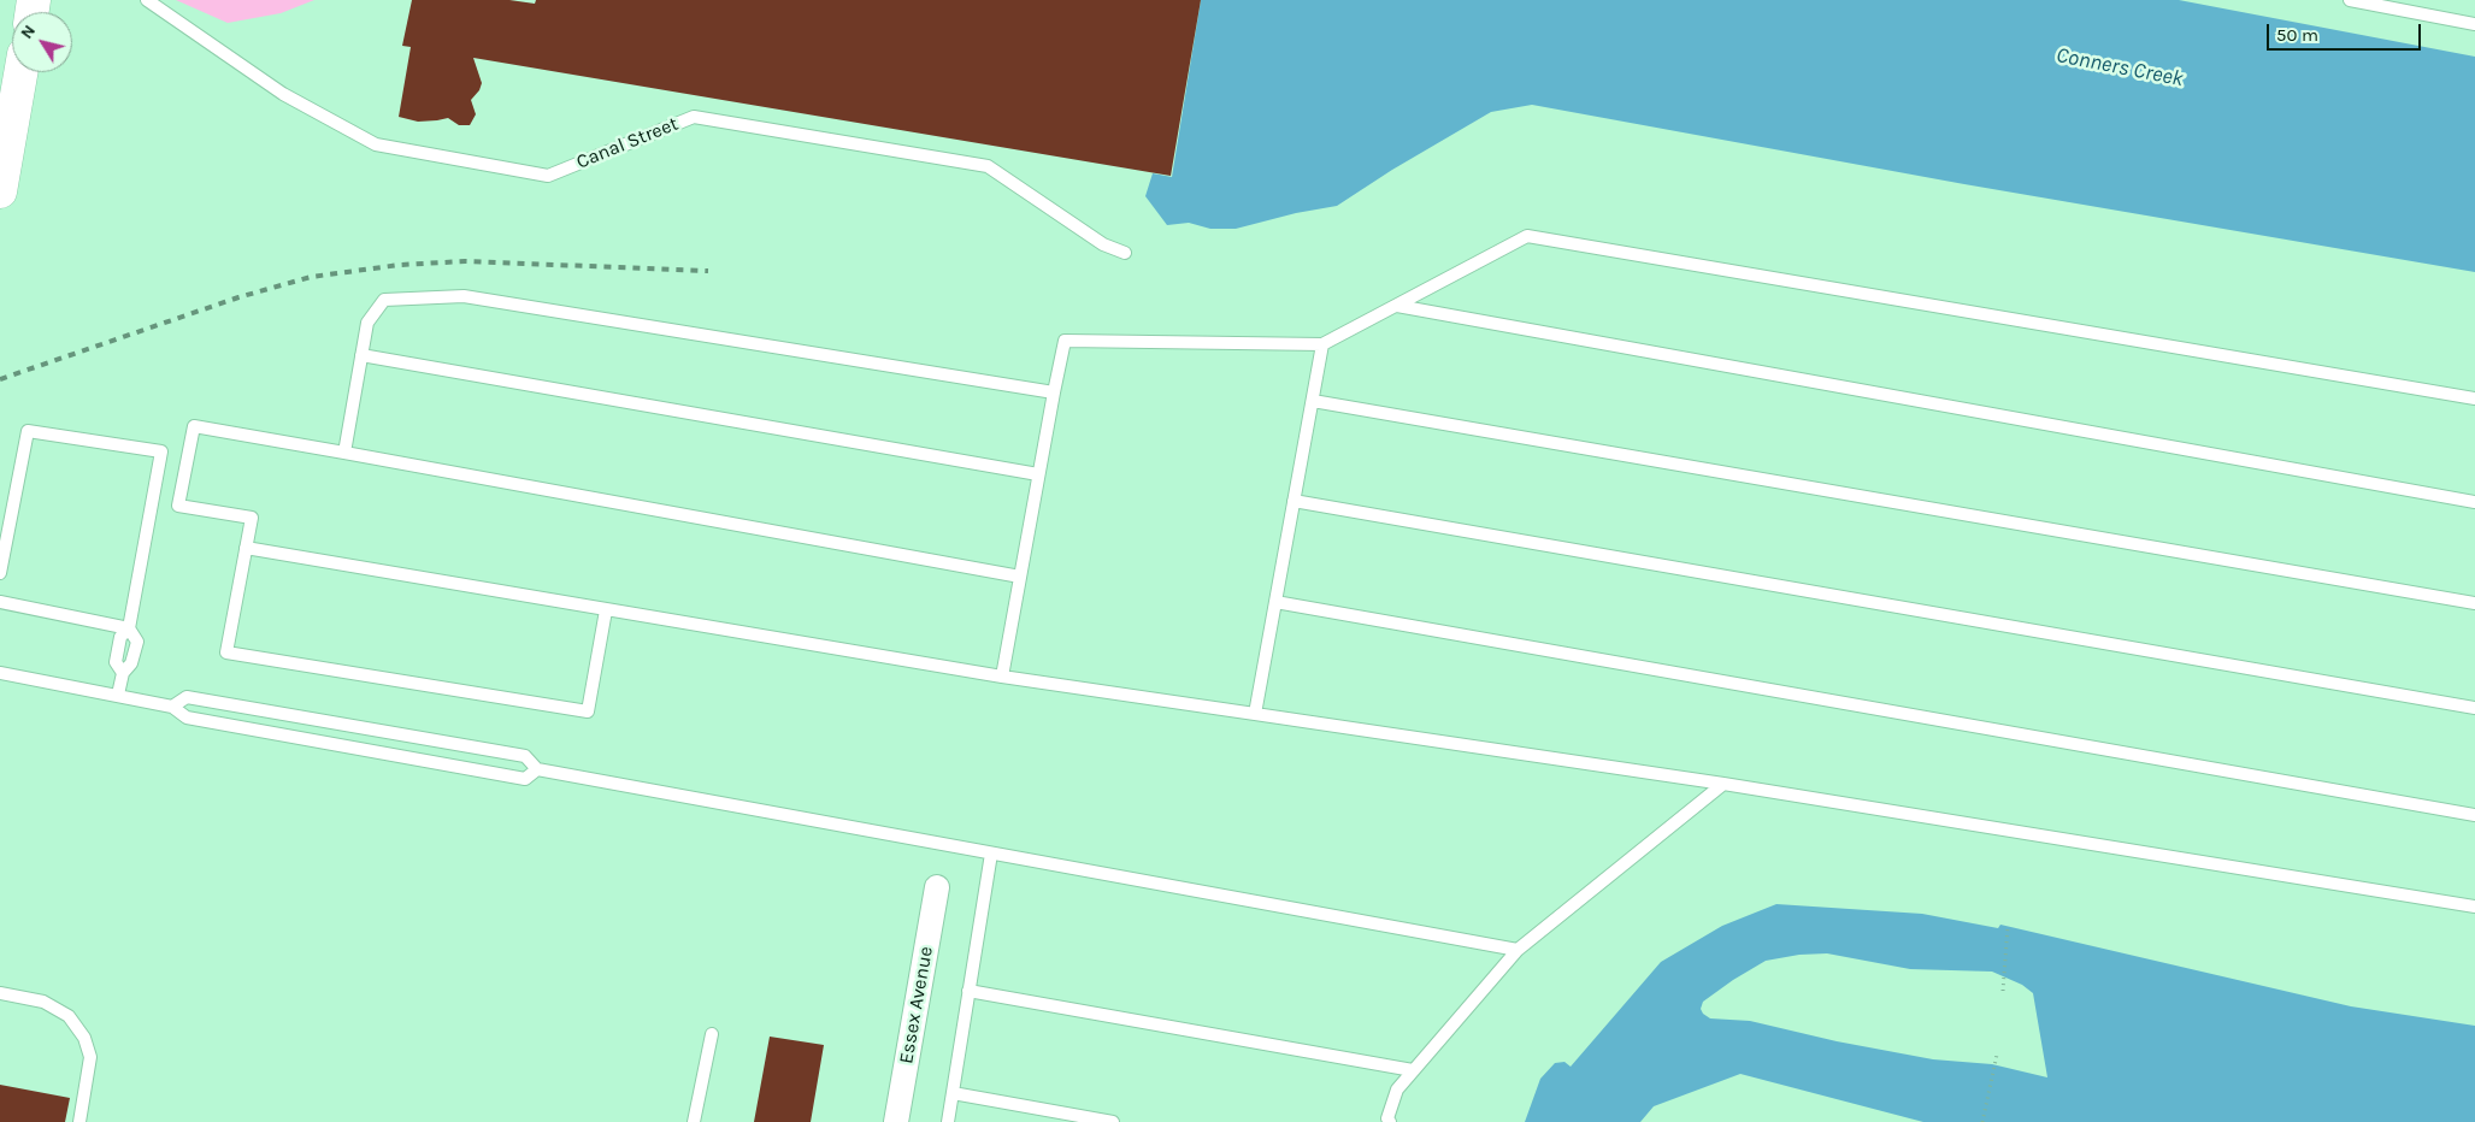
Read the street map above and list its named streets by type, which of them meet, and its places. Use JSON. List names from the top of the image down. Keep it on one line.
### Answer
{"streets":{"street":["Essex Avenue"],"lane":["Canal Street"]},"water":["Conners Creek"],"scale_bar":"50 m","north":"top left"}
